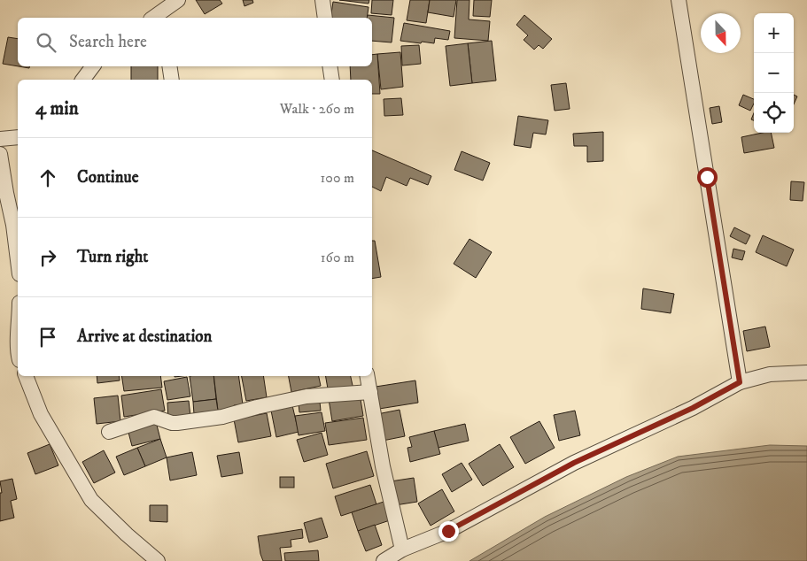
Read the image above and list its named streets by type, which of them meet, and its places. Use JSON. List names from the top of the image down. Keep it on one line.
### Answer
{"north":"bottom","page":{"map_buttons":["+","−"],"search":"Search here","heading":["4 min","Walk · 260 m"],"list":[["Continue","100 m"],["Turn right","160 m"],"Arrive at destination"]}}
